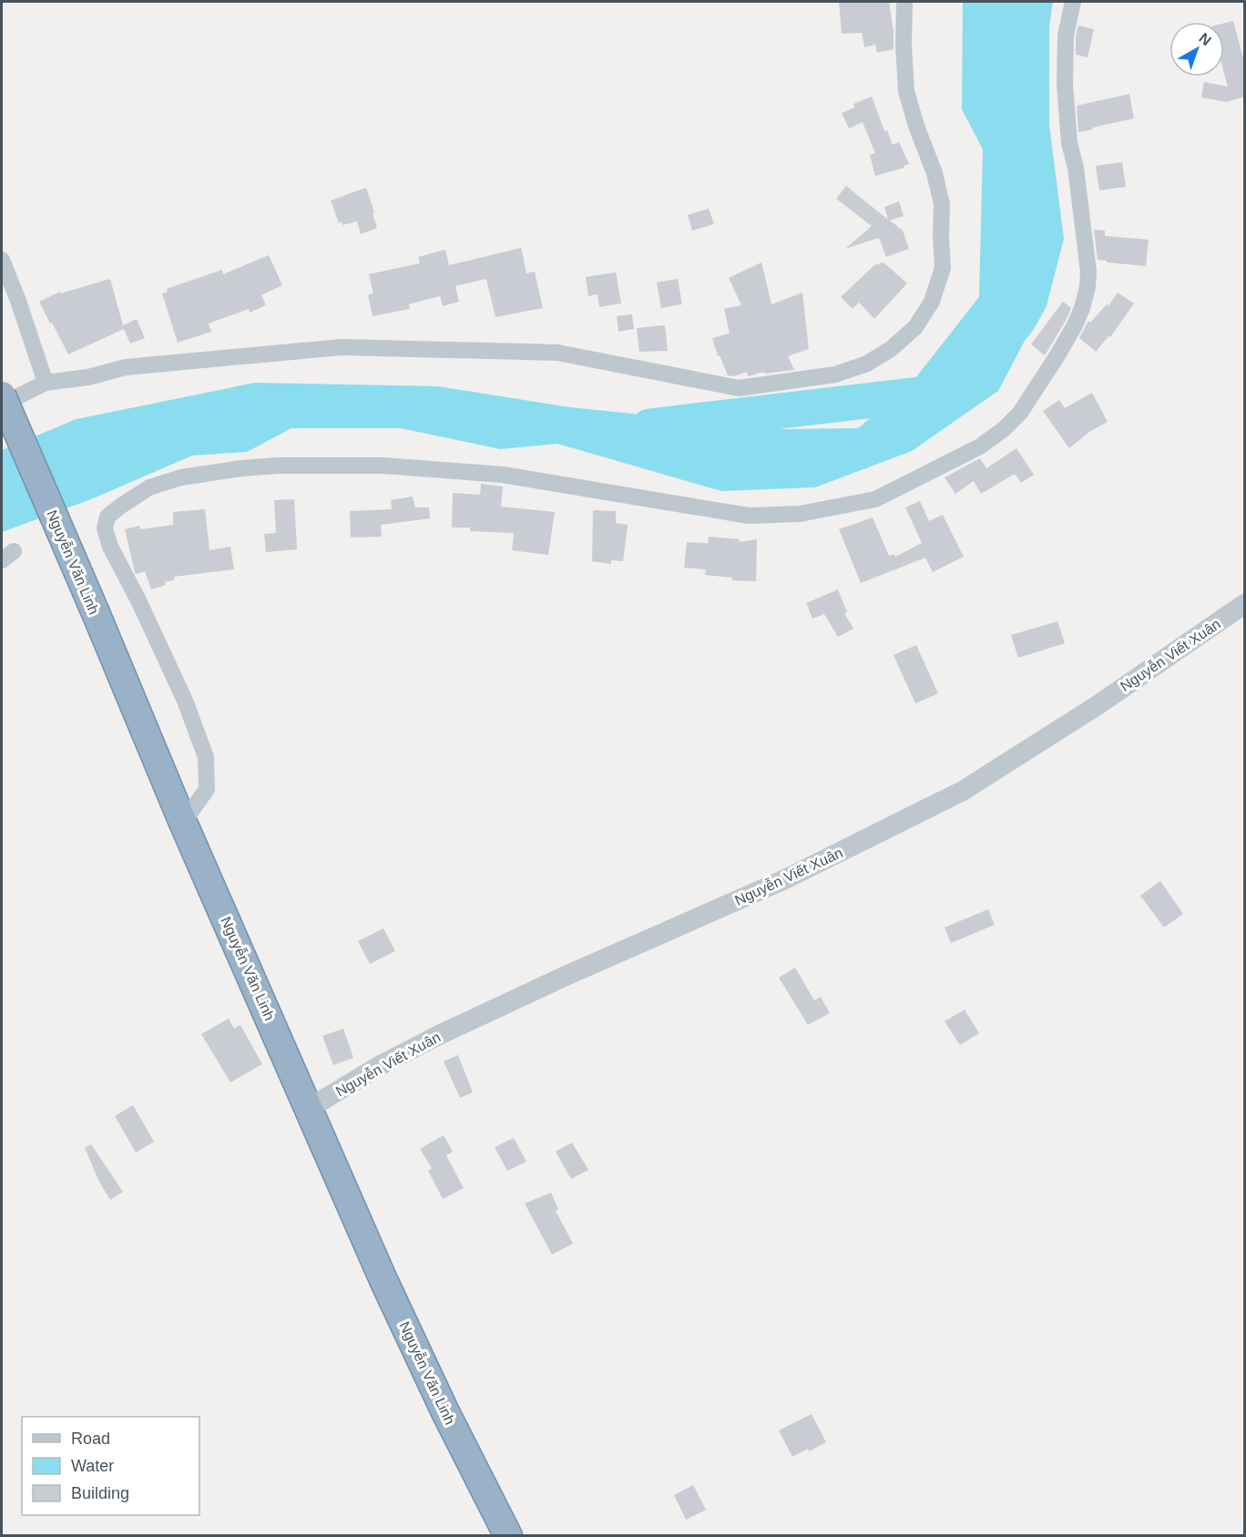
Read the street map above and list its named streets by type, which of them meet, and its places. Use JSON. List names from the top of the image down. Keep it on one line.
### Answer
{"streets":{"highway":["Nguyễn Văn Linh"],"street":["Nguyễn Viết Xuân"]},"crossings":[["Nguyễn Văn Linh","Nguyễn Viết Xuân"]],"legend":["Road","Water","Building"],"north":"top right"}
